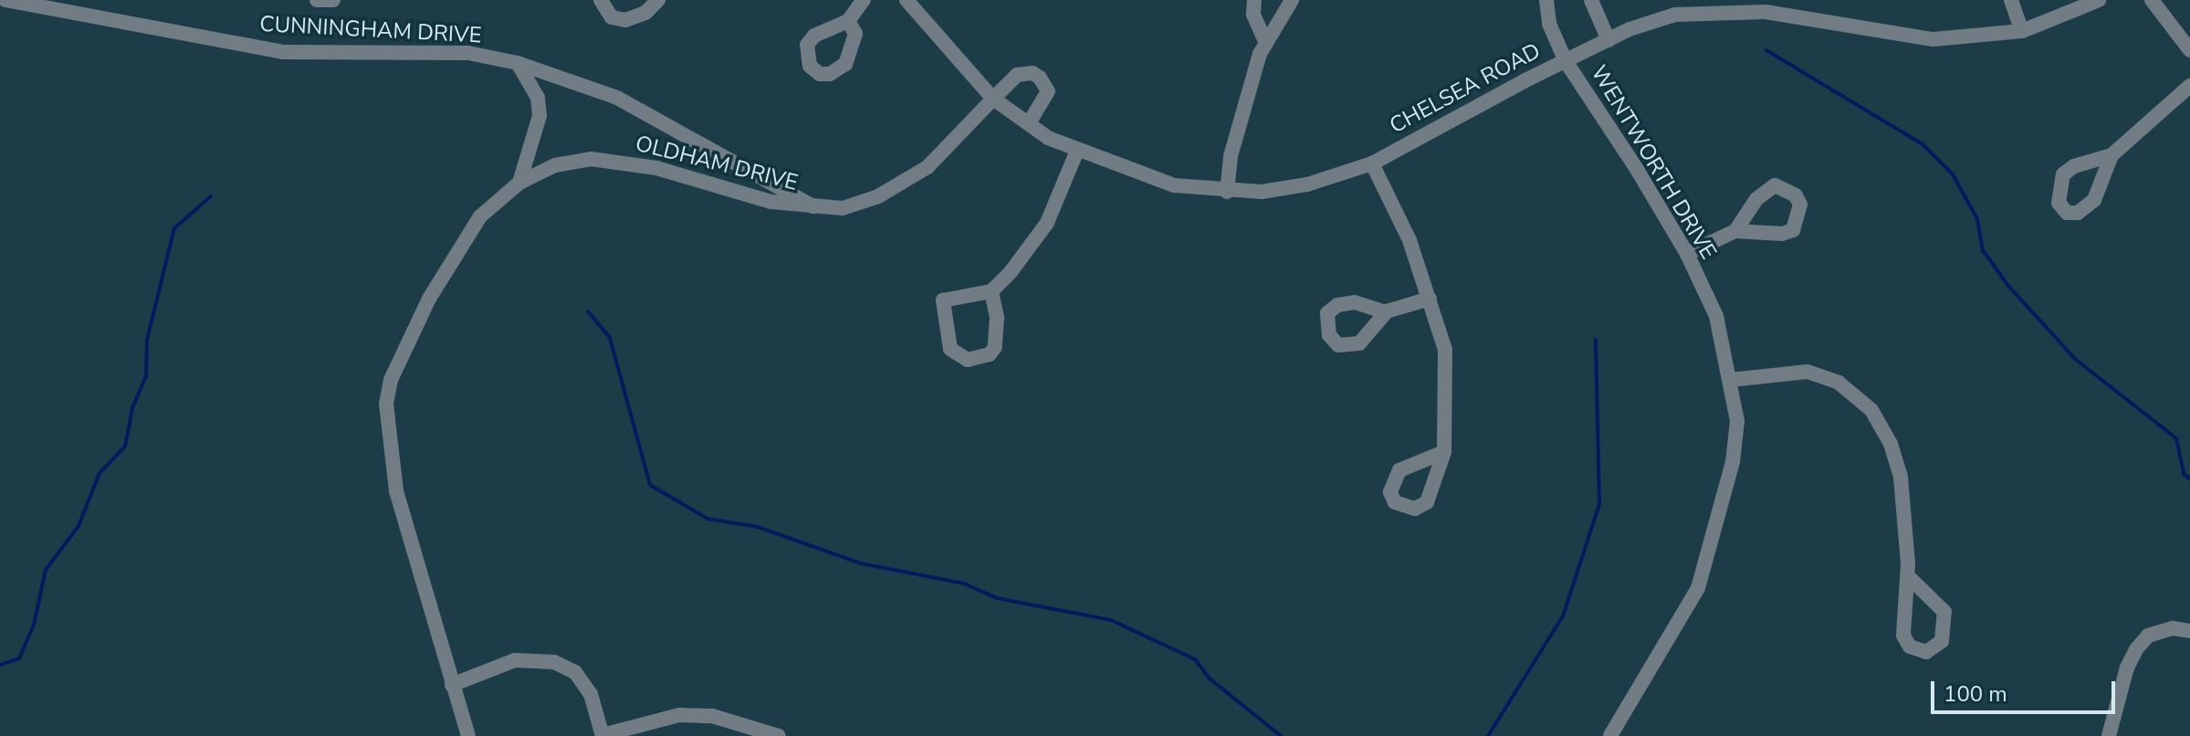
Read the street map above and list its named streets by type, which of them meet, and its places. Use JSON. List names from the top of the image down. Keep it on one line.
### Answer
{"streets":{"street":["CUNNINGHAM DRIVE","CHELSEA ROAD","WENTWORTH DRIVE","OLDHAM DRIVE"]},"crossings":[["CUNNINGHAM DRIVE","OLDHAM DRIVE"],["CHELSEA ROAD","WENTWORTH DRIVE"],["CHELSEA ROAD","OLDHAM DRIVE"]],"scale_bar":"100 m"}
